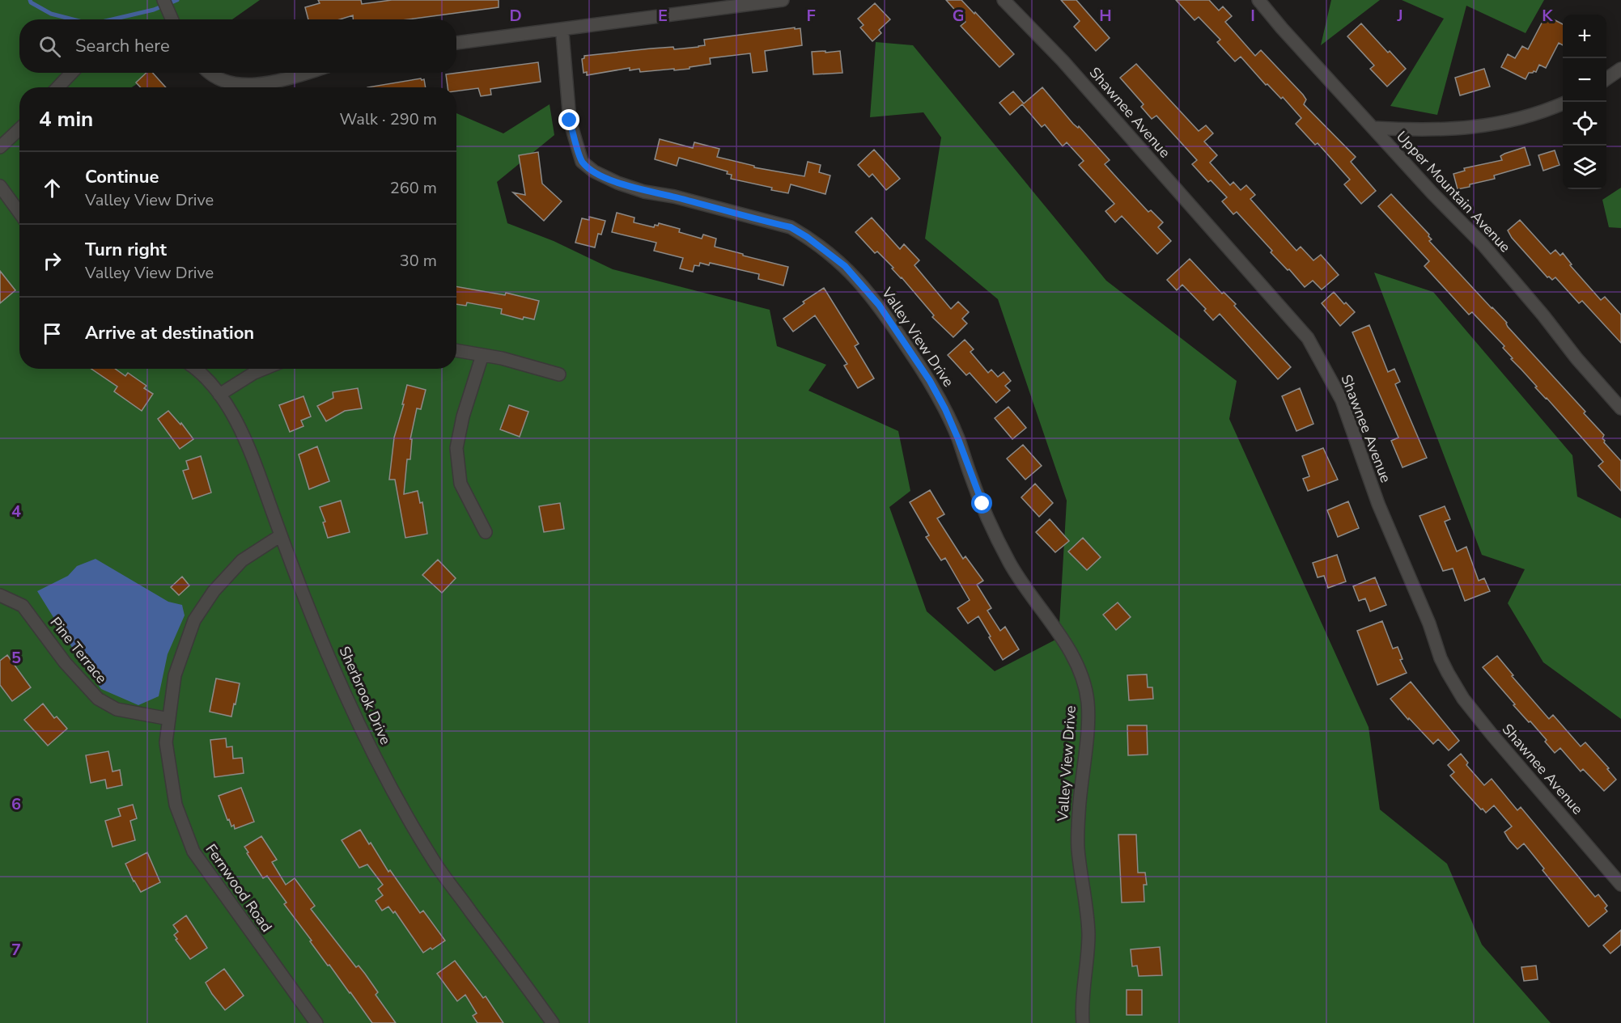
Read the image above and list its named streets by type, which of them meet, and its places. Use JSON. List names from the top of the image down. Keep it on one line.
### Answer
{"streets":{"street":["Shawnee Avenue","Upper Mountain Avenue","Valley View Drive","Pine Terrace","Sherbrook Drive","Fernwood Road"]},"crossings":[["Pine Terrace","Fernwood Road"],["Sherbrook Drive","Fernwood Road"]],"page":{"map_buttons":["+","−"],"search":"Search here","heading":["4 min","Walk · 290 m"],"list":[["Continue","Valley View Drive","260 m"],["Turn right","Valley View Drive","30 m"],"Arrive at destination"]},"grid":{"columns":["D","E","F","G","H","I","J","K"],"rows":["4","5","6","7"]}}
